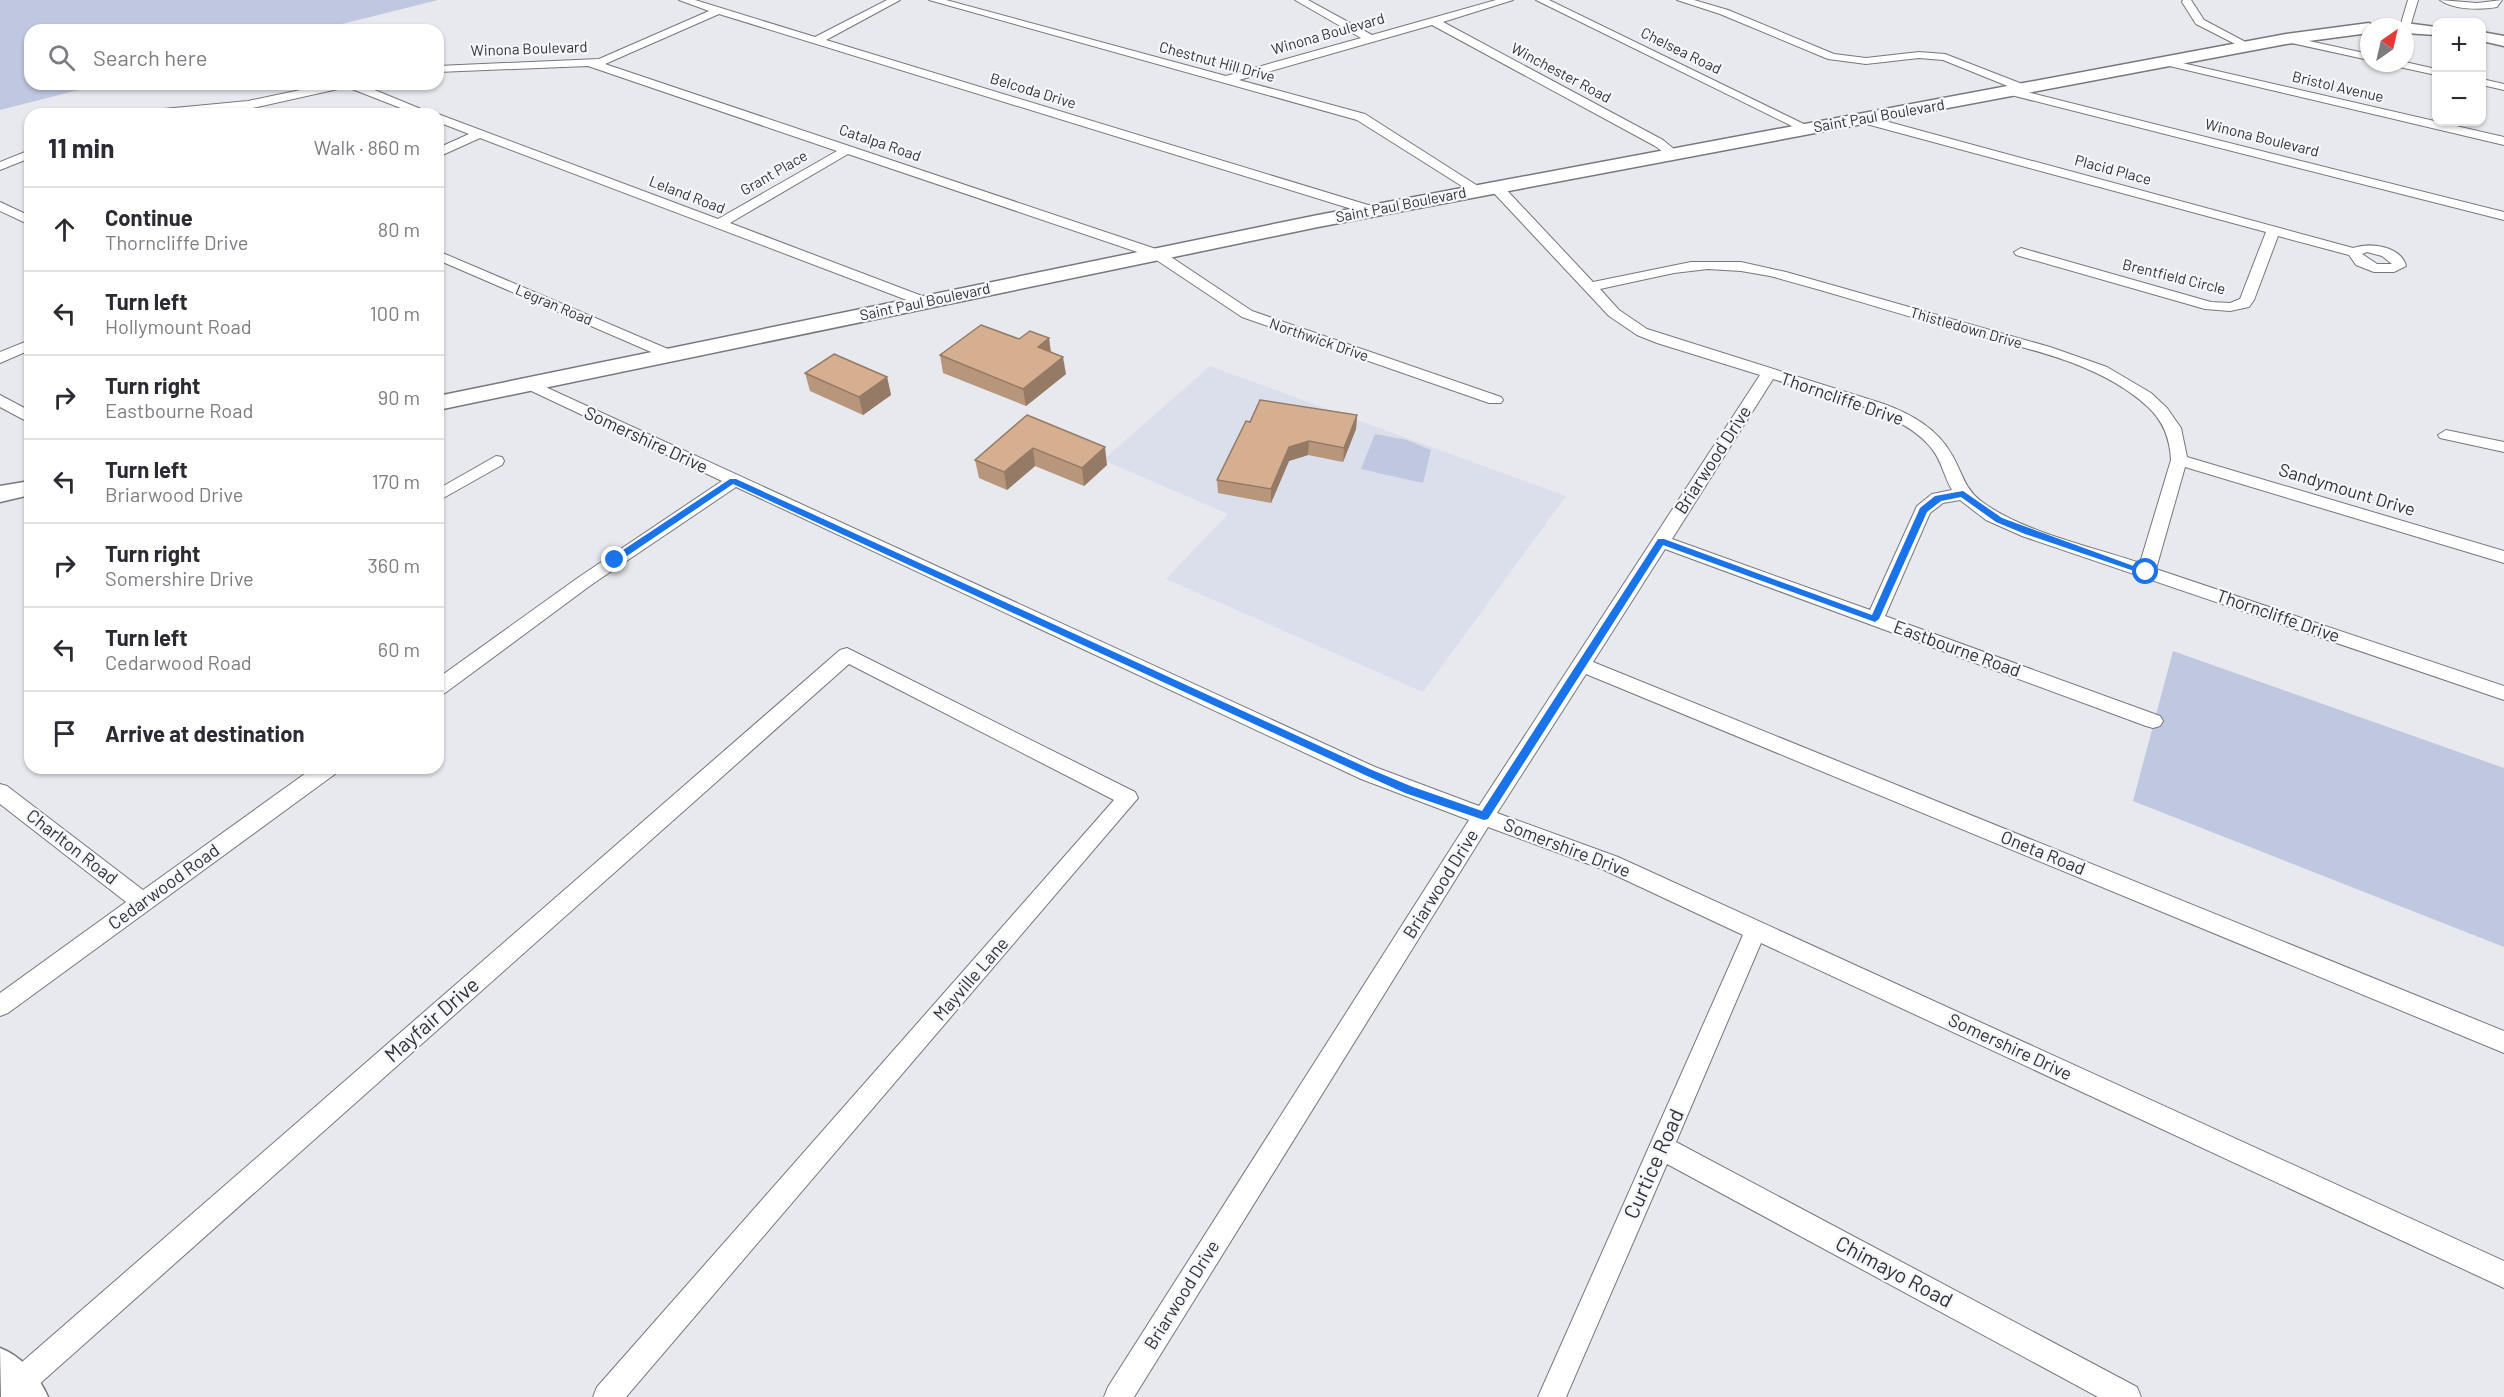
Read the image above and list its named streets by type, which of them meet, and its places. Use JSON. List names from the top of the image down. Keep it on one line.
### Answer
{"streets":{"main road":["Saint Paul Boulevard"],"street":["Winona Boulevard","Chelsea Road","Chestnut Hill Drive","Winchester Road","Bristol Avenue","Belcoda Drive","Catalpa Road","Placid Place","Grant Place","Leland Road","Brentfield Circle","Legran Road","Thistledown Drive","Northwick Drive","Thorncliffe Drive","Somershire Drive","Briarwood Drive","Sandymount Drive","Eastbourne Road","Charlton Road","Oneta Road","Cedarwood Road","Mayville Lane","Mayfair Drive","Curtice Road","Chimayo Road"]},"crossings":[["Winona Boulevard","Chestnut Hill Drive"],["Winona Boulevard","Winchester Road"],["Winona Boulevard","Belcoda Drive"],["Winona Boulevard","Saint Paul Boulevard"],["Winona Boulevard","Catalpa Road"],["Chelsea Road","Saint Paul Boulevard"],["Chestnut Hill Drive","Saint Paul Boulevard"],["Winchester Road","Saint Paul Boulevard"],["Bristol Avenue","Saint Paul Boulevard"],["Belcoda Drive","Saint Paul Boulevard"],["Saint Paul Boulevard","Catalpa Road"],["Saint Paul Boulevard","Placid Place"],["Saint Paul Boulevard","Leland Road"],["Saint Paul Boulevard","Legran Road"],["Saint Paul Boulevard","Northwick Drive"],["Saint Paul Boulevard","Thorncliffe Drive"],["Saint Paul Boulevard","Somershire Drive"],["Catalpa Road","Grant Place"],["Catalpa Road","Northwick Drive"],["Placid Place","Brentfield Circle"],["Grant Place","Leland Road"],["Thistledown Drive","Thorncliffe Drive"],["Thistledown Drive","Sandymount Drive"],["Thorncliffe Drive","Briarwood Drive"],["Somershire Drive","Briarwood Drive"],["Somershire Drive","Curtice Road"],["Briarwood Drive","Eastbourne Road"],["Briarwood Drive","Oneta Road"],["Charlton Road","Cedarwood Road"],["Mayville Lane","Mayfair Drive"],["Curtice Road","Chimayo Road"]],"north":"top right","page":{"map_buttons":["+","−"],"search":"Search here","heading":["11 min","Walk · 860 m"],"list":[["Continue","Thorncliffe Drive","80 m"],["Turn left","Hollymount Road","100 m"],["Turn right","Eastbourne Road","90 m"],["Turn left","Briarwood Drive","170 m"],["Turn right","Somershire Drive","360 m"],["Turn left","Cedarwood Road","60 m"],"Arrive at destination"]}}
